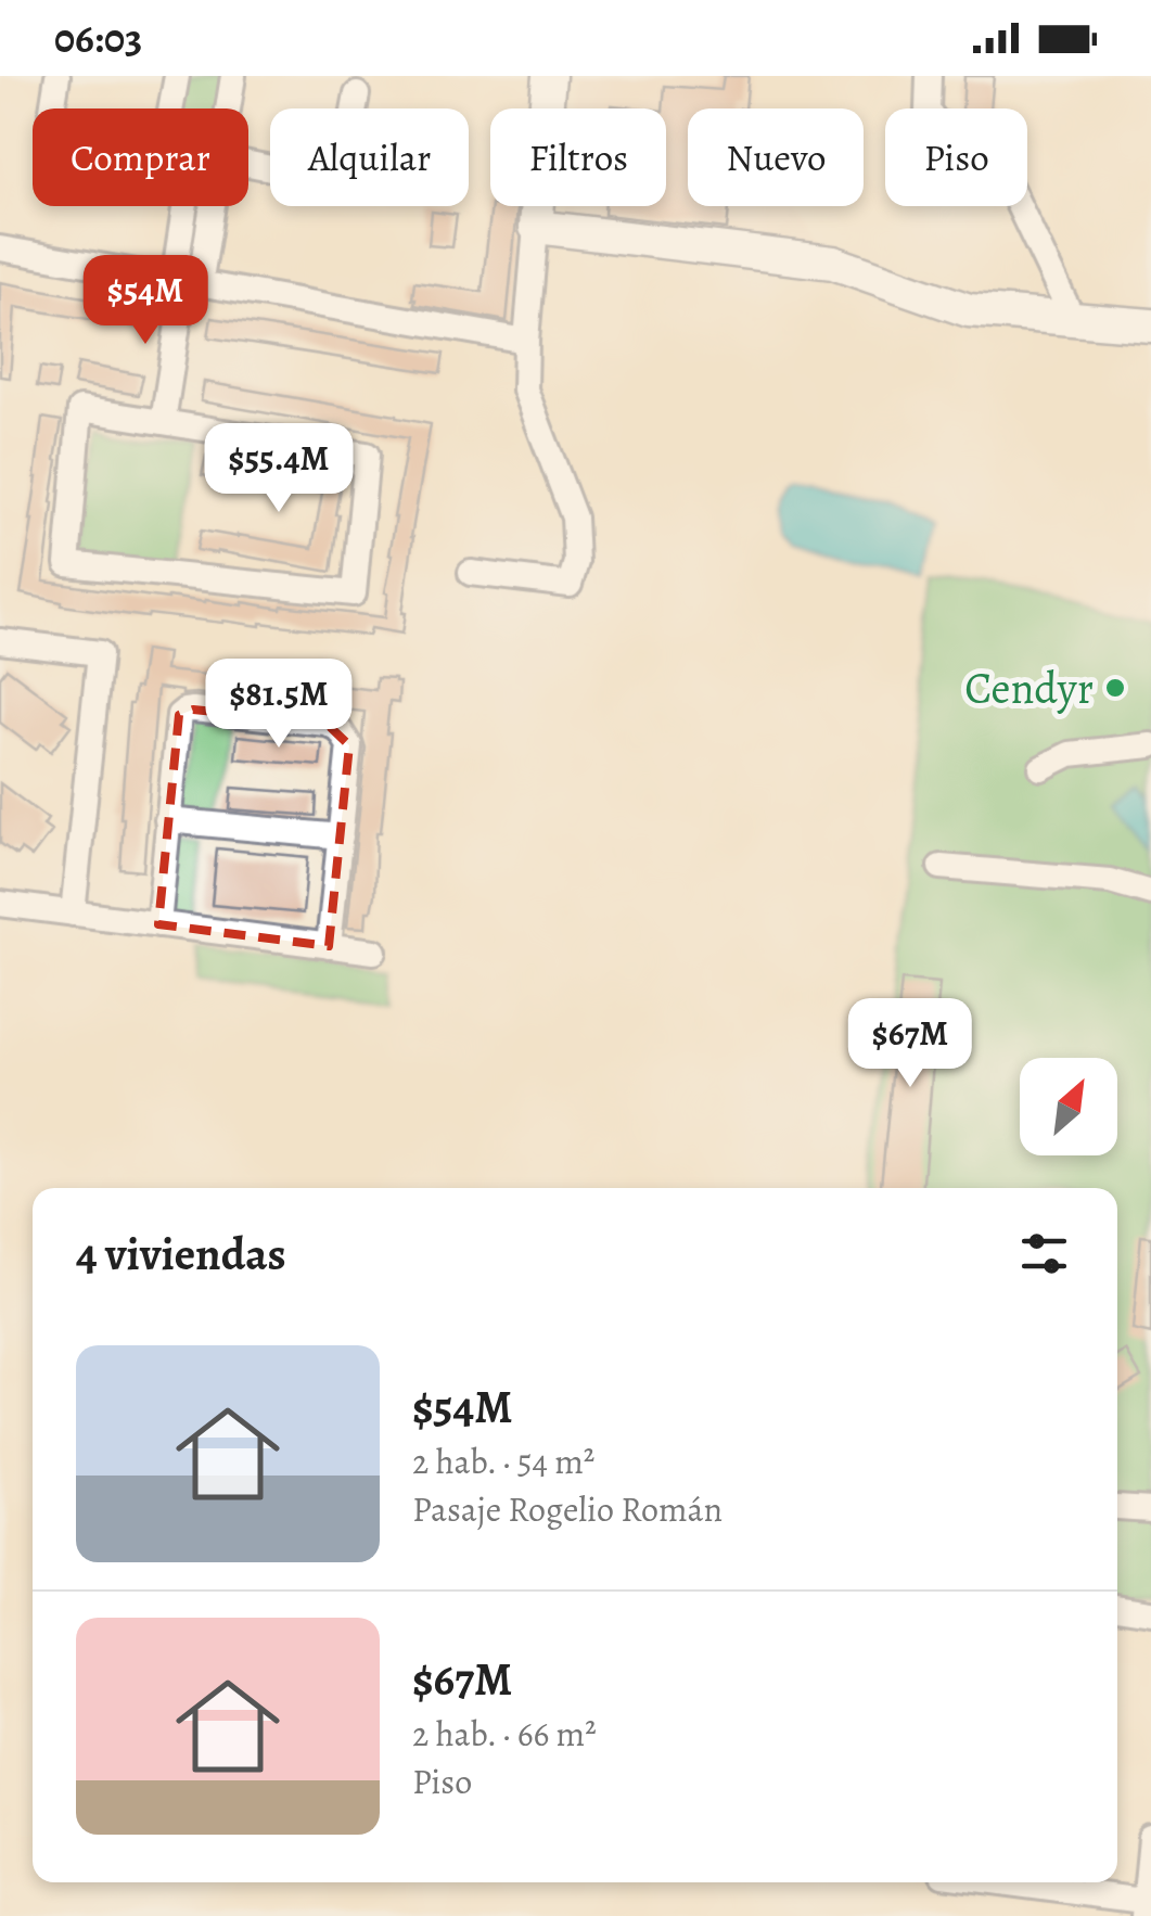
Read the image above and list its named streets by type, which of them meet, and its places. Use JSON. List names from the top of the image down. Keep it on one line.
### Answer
{"places":["Cendyr"],"north":"top right","page":{"status":"06:03","chip":["Comprar","Alquilar","Filtros","Nuevo","Piso"],"price":["$54M","$55.4M","$81.5M","$67M"],"heading":"4 viviendas","list":[{"name":"$54M","note":"2 hab. · 54 m² · Pasaje Rogelio Román"},{"name":"$67M","note":"2 hab. · 66 m² · Piso"}]}}
